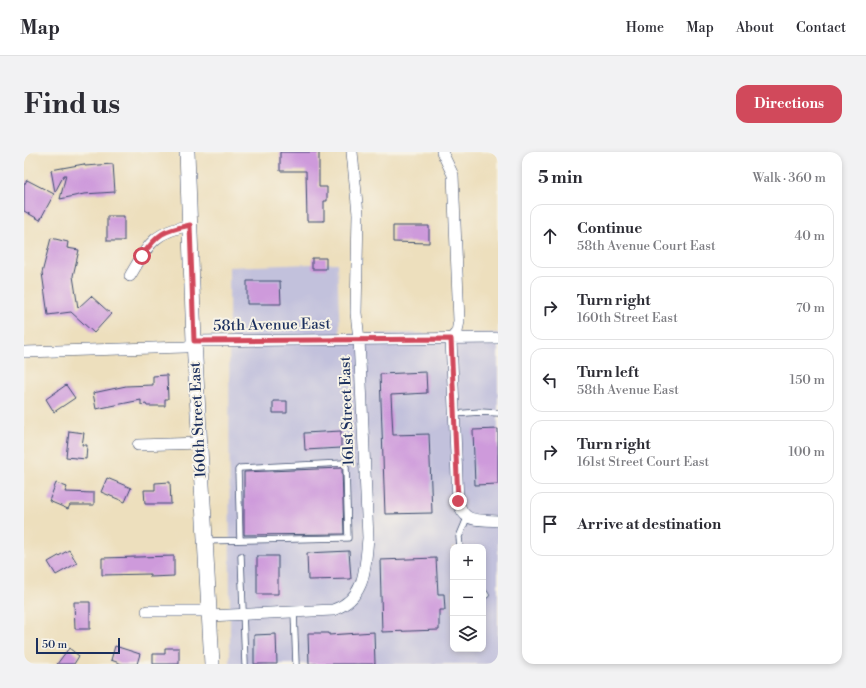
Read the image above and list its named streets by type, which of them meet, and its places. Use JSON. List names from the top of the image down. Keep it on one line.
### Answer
{"streets":{"main road":["160th Street East"],"street":["58th Avenue East","161st Street East"]},"crossings":[["58th Avenue East","161st Street East"],["58th Avenue East","160th Street East"]],"scale_bar":"50 m","page":{"header":"Map","nav":["Home","Map","About","Contact"],"buttons":"Directions","title":"Find us","heading":["5 min","Walk · 360 m"],"list":[["Continue","58th Avenue Court East","40 m"],["Turn right","160th Street East","70 m"],["Turn left","58th Avenue East","150 m"],["Turn right","161st Street Court East","100 m"],"Arrive at destination"],"map_buttons":["+","−"],"scale":"50 m"}}
